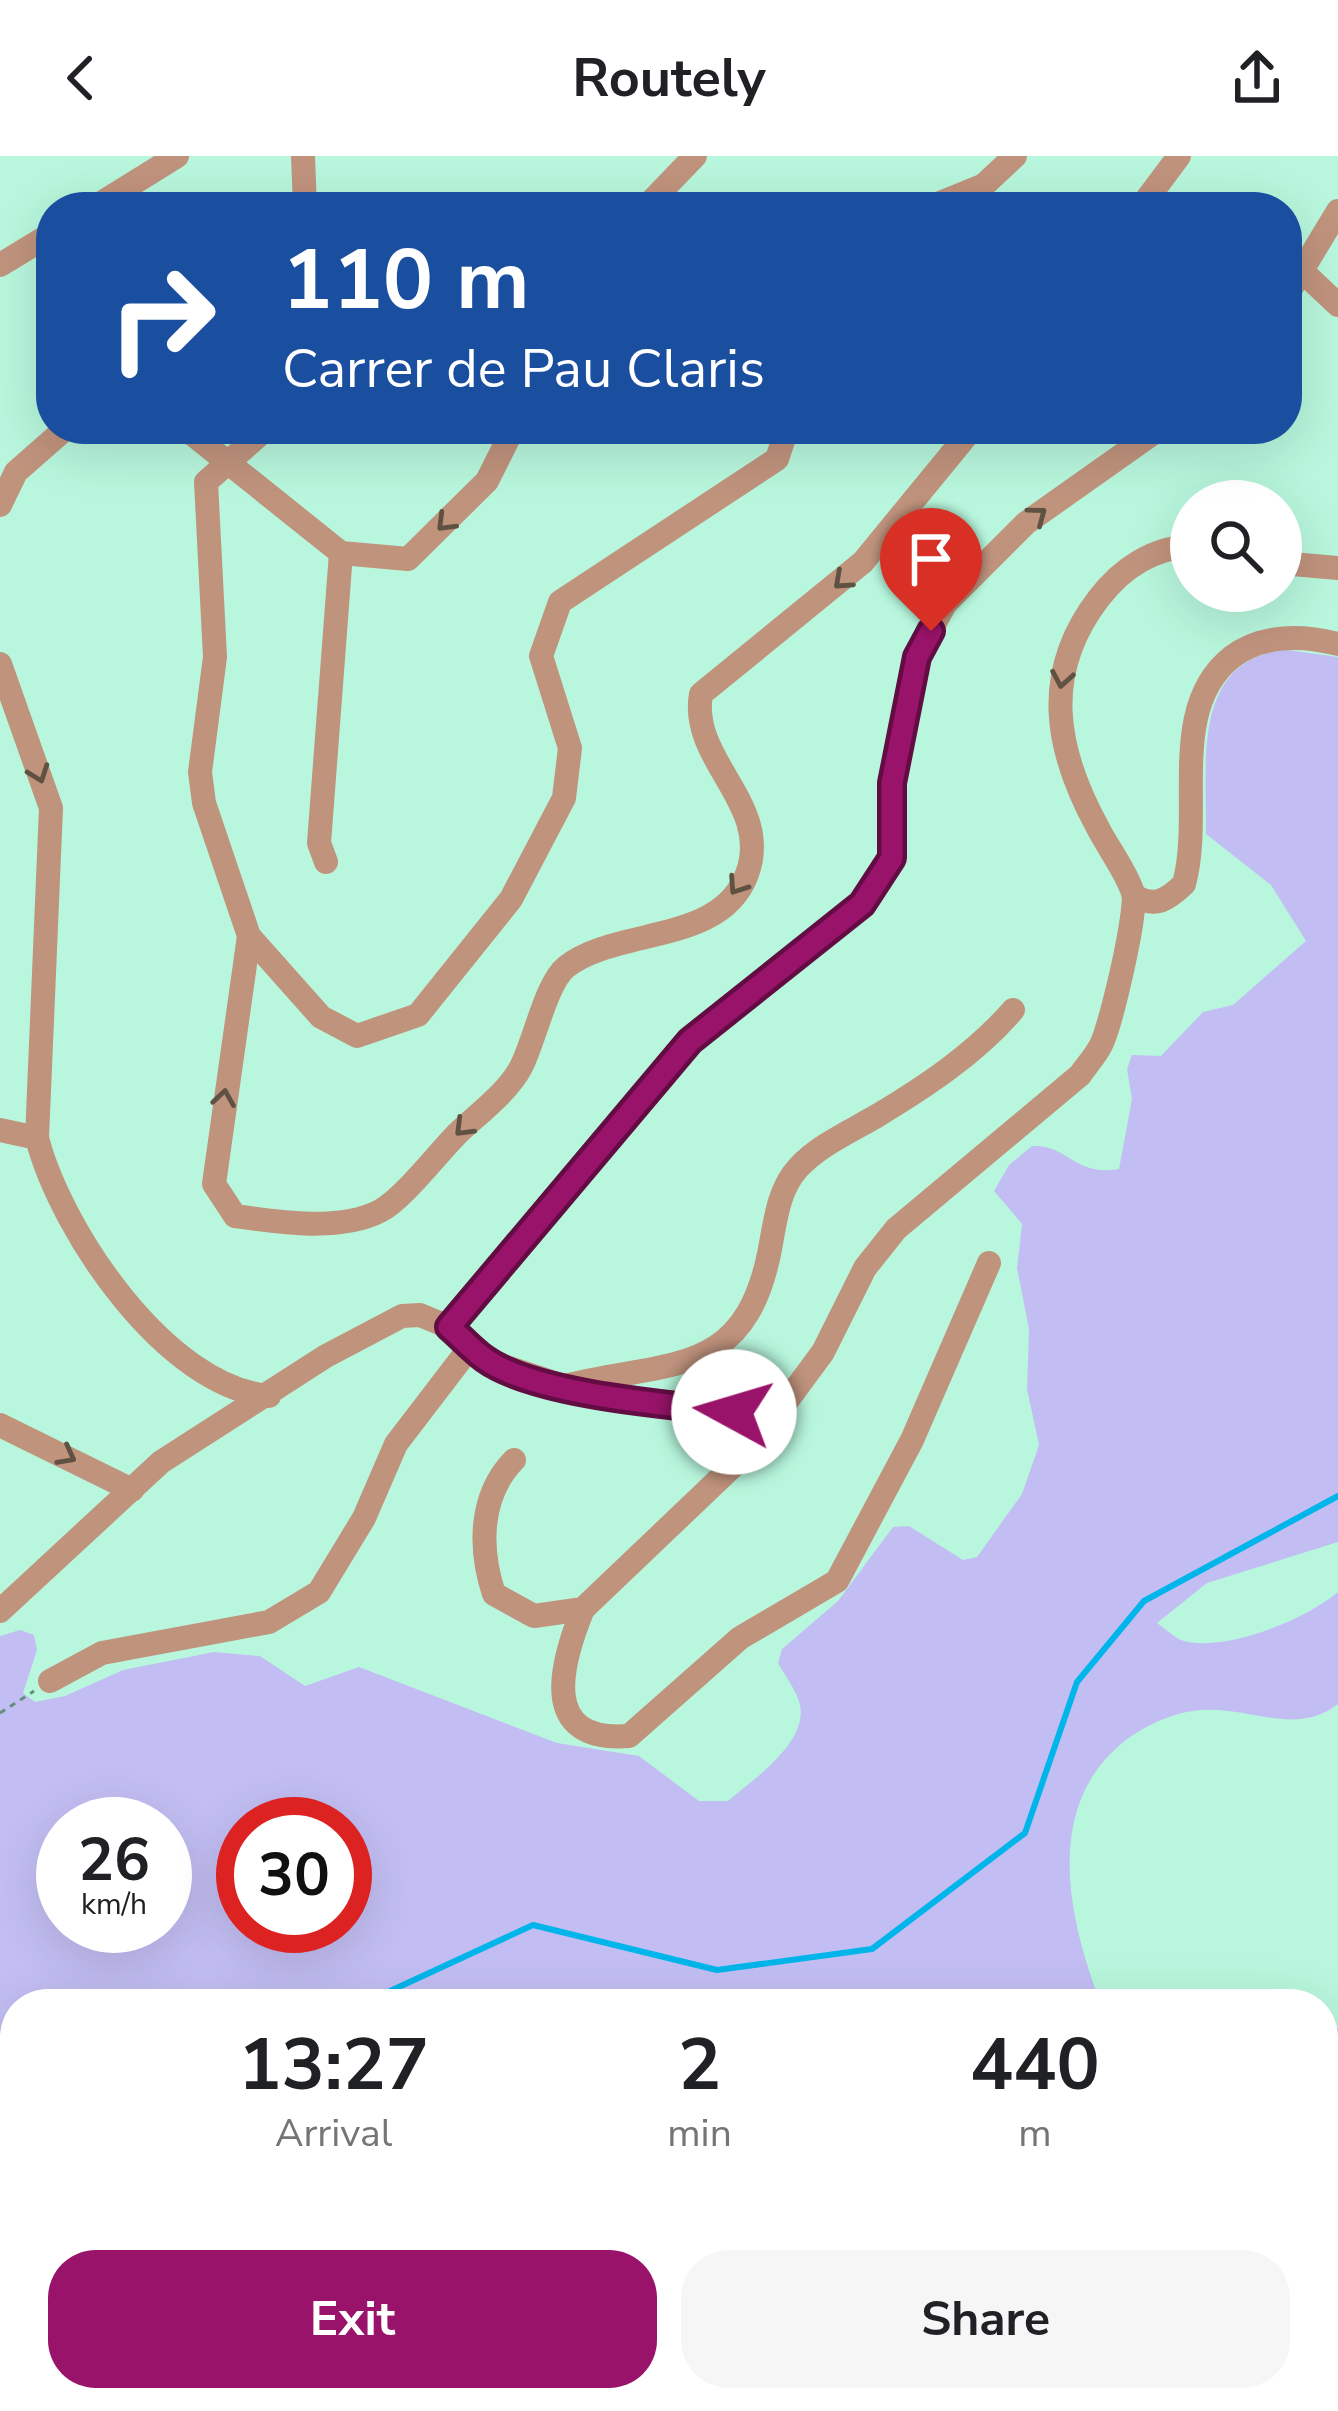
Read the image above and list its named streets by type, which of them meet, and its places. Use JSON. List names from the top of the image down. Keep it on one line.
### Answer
{"page":{"header":"Routely","turn":["110 m","Carrer de Pau Claris"],"speed":"26 km/h","limit":"30","eta":["13:27","Arrival","2","min","440","m"],"buttons":["Exit","Share"]}}
